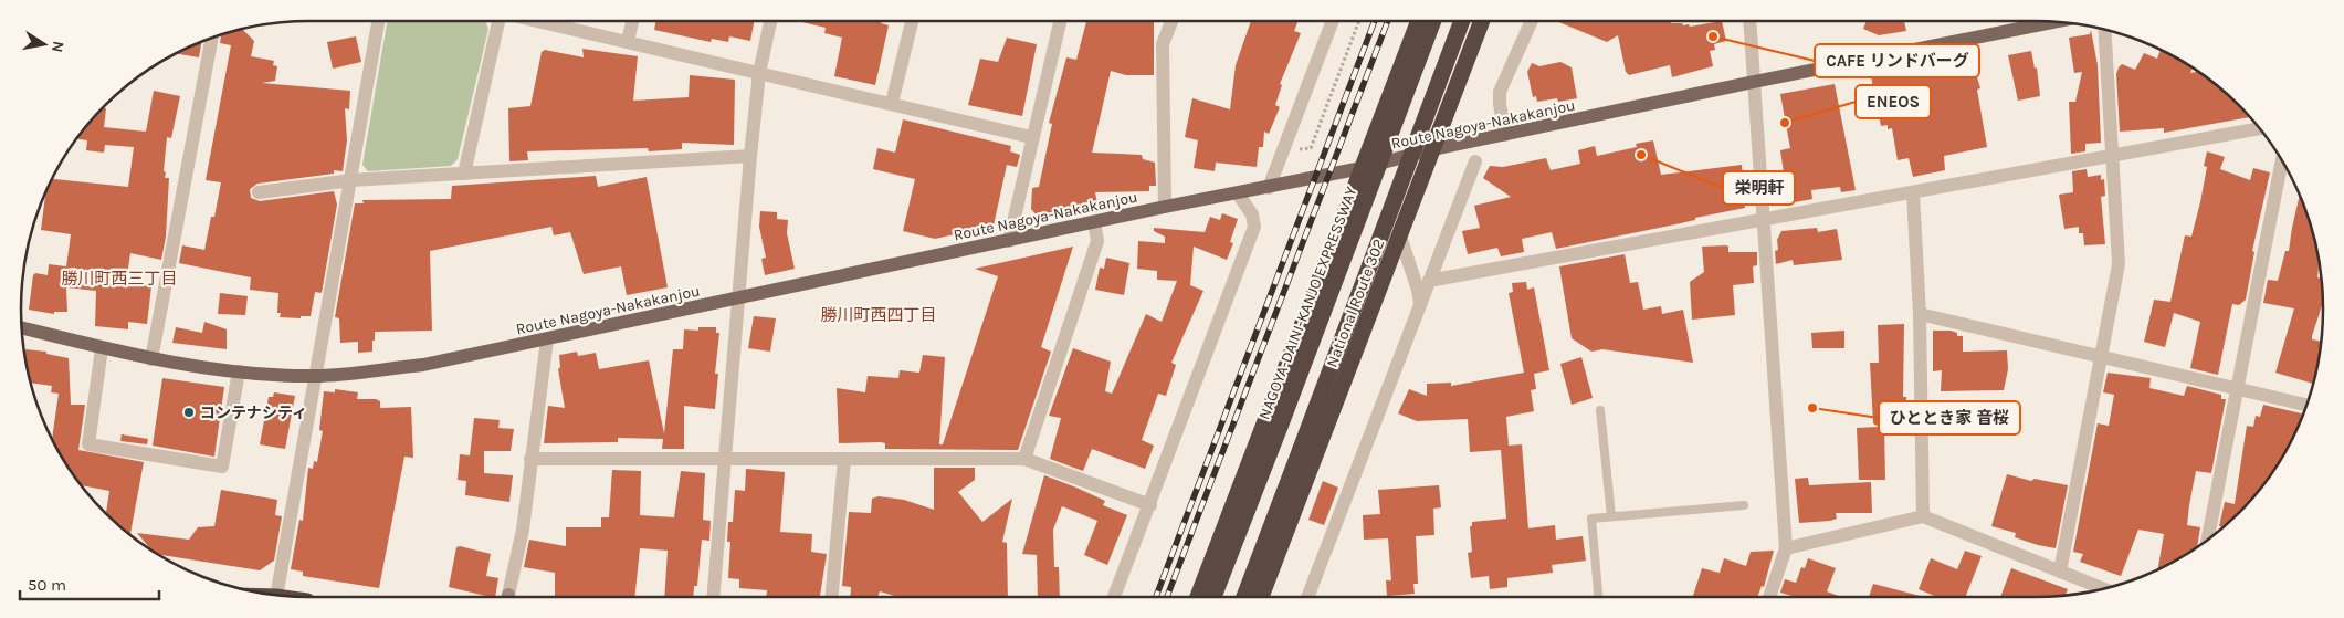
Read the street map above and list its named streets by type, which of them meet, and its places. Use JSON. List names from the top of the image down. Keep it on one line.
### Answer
{"streets":{"highway":["NAGOYA-DAINI-KANJO EXPRESSWAY","National Route 302"],"main road":["Route Nagoya-Nakakanjou"]},"crossings":[["Route Nagoya-Nakakanjou","National Route 302"]],"districts":["勝川町西三丁目","勝川町西四丁目"],"places":["CAFE リンドバーグ","ENEOS","栄明軒","ひととき家 音桜","コンテナシティ"],"scale_bar":"50 m","north":"right"}
